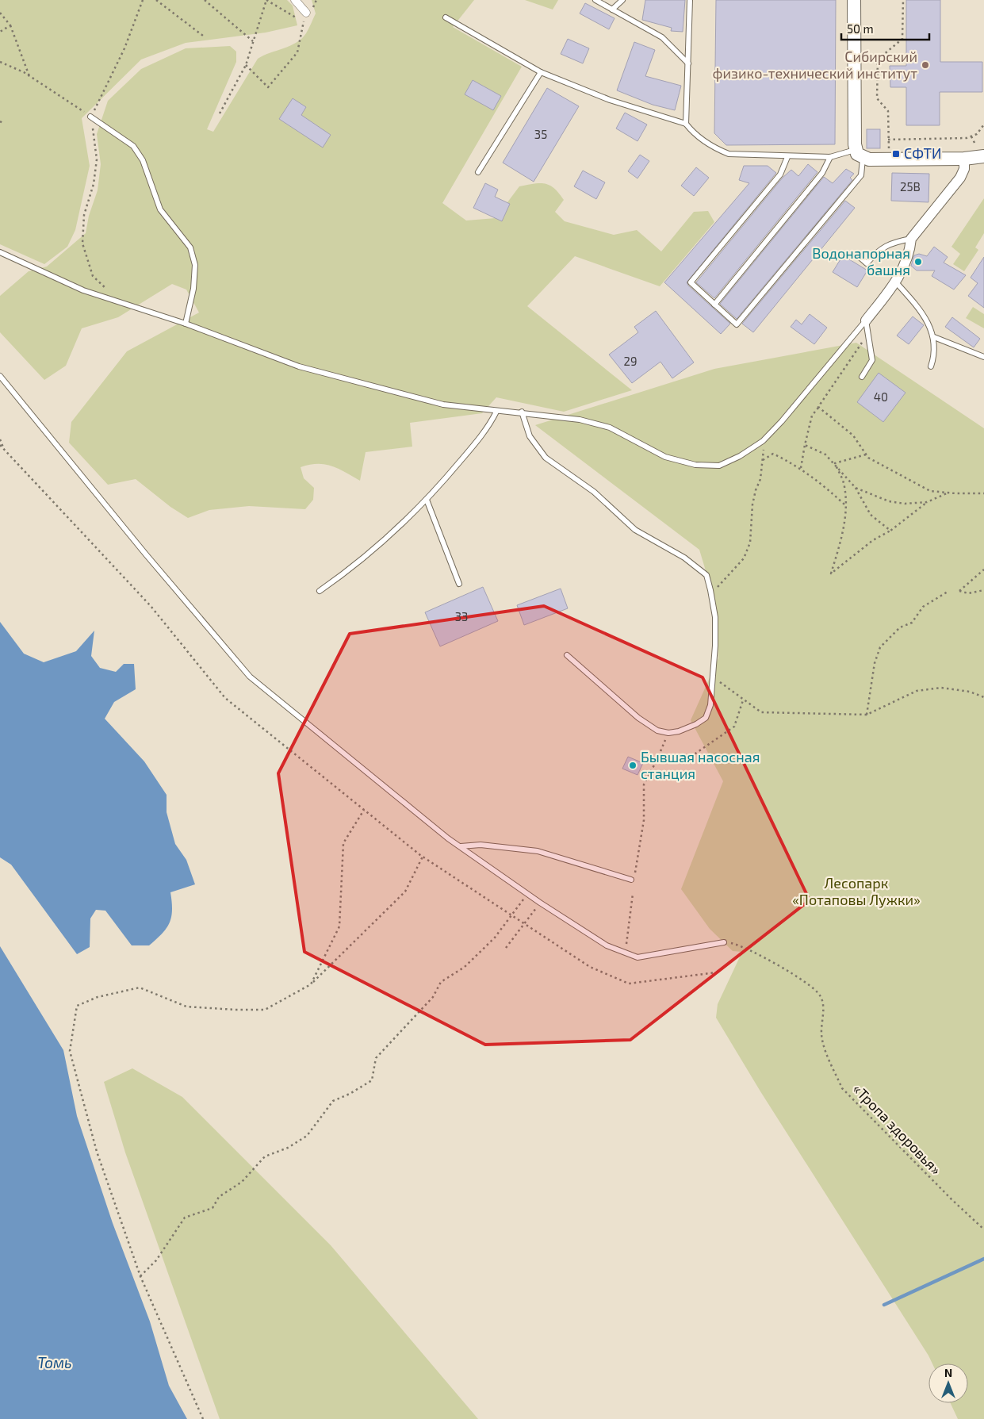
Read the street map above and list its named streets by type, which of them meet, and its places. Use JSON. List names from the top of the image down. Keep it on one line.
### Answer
{"streets":{"path":["«Тропа здоровья»"]},"water":["Томь"],"parks":["Лесопарк «Потаповы Лужки»"],"places":{"other":["Сибирский физико-технический институт","Водонапорная башня","Бывшая насосная станция"],"transit":["СФТИ"]},"house_numbers":["35","25В","29","40","33"],"scale_bar":"50 m","north":"top"}
